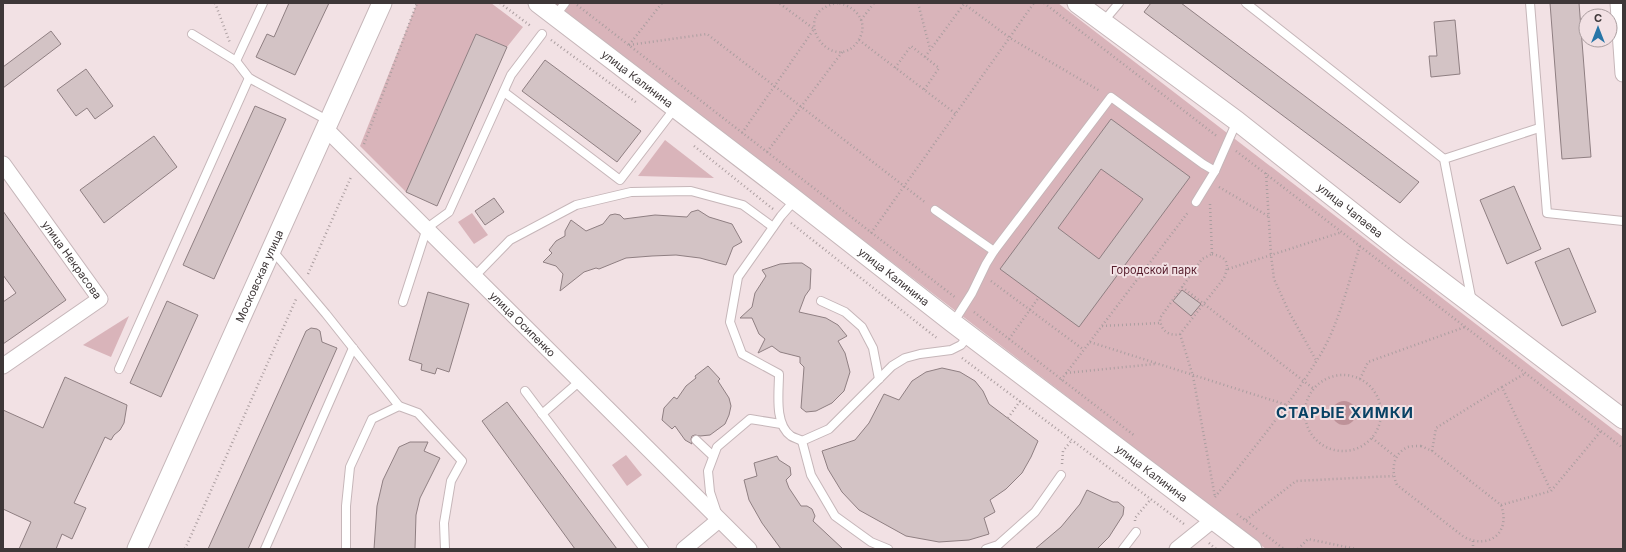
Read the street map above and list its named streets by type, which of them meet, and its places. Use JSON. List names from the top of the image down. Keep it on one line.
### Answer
{"streets":{"street":["улица Калинина","улица Чапаева","улица Некрасова","Московская улица","улица Осипенко"]},"crossings":[["Московская улица","улица Осипенко"]],"districts":["СТАРЫЕ ХИМКИ"],"parks":["Городской парк"],"north":"top"}
